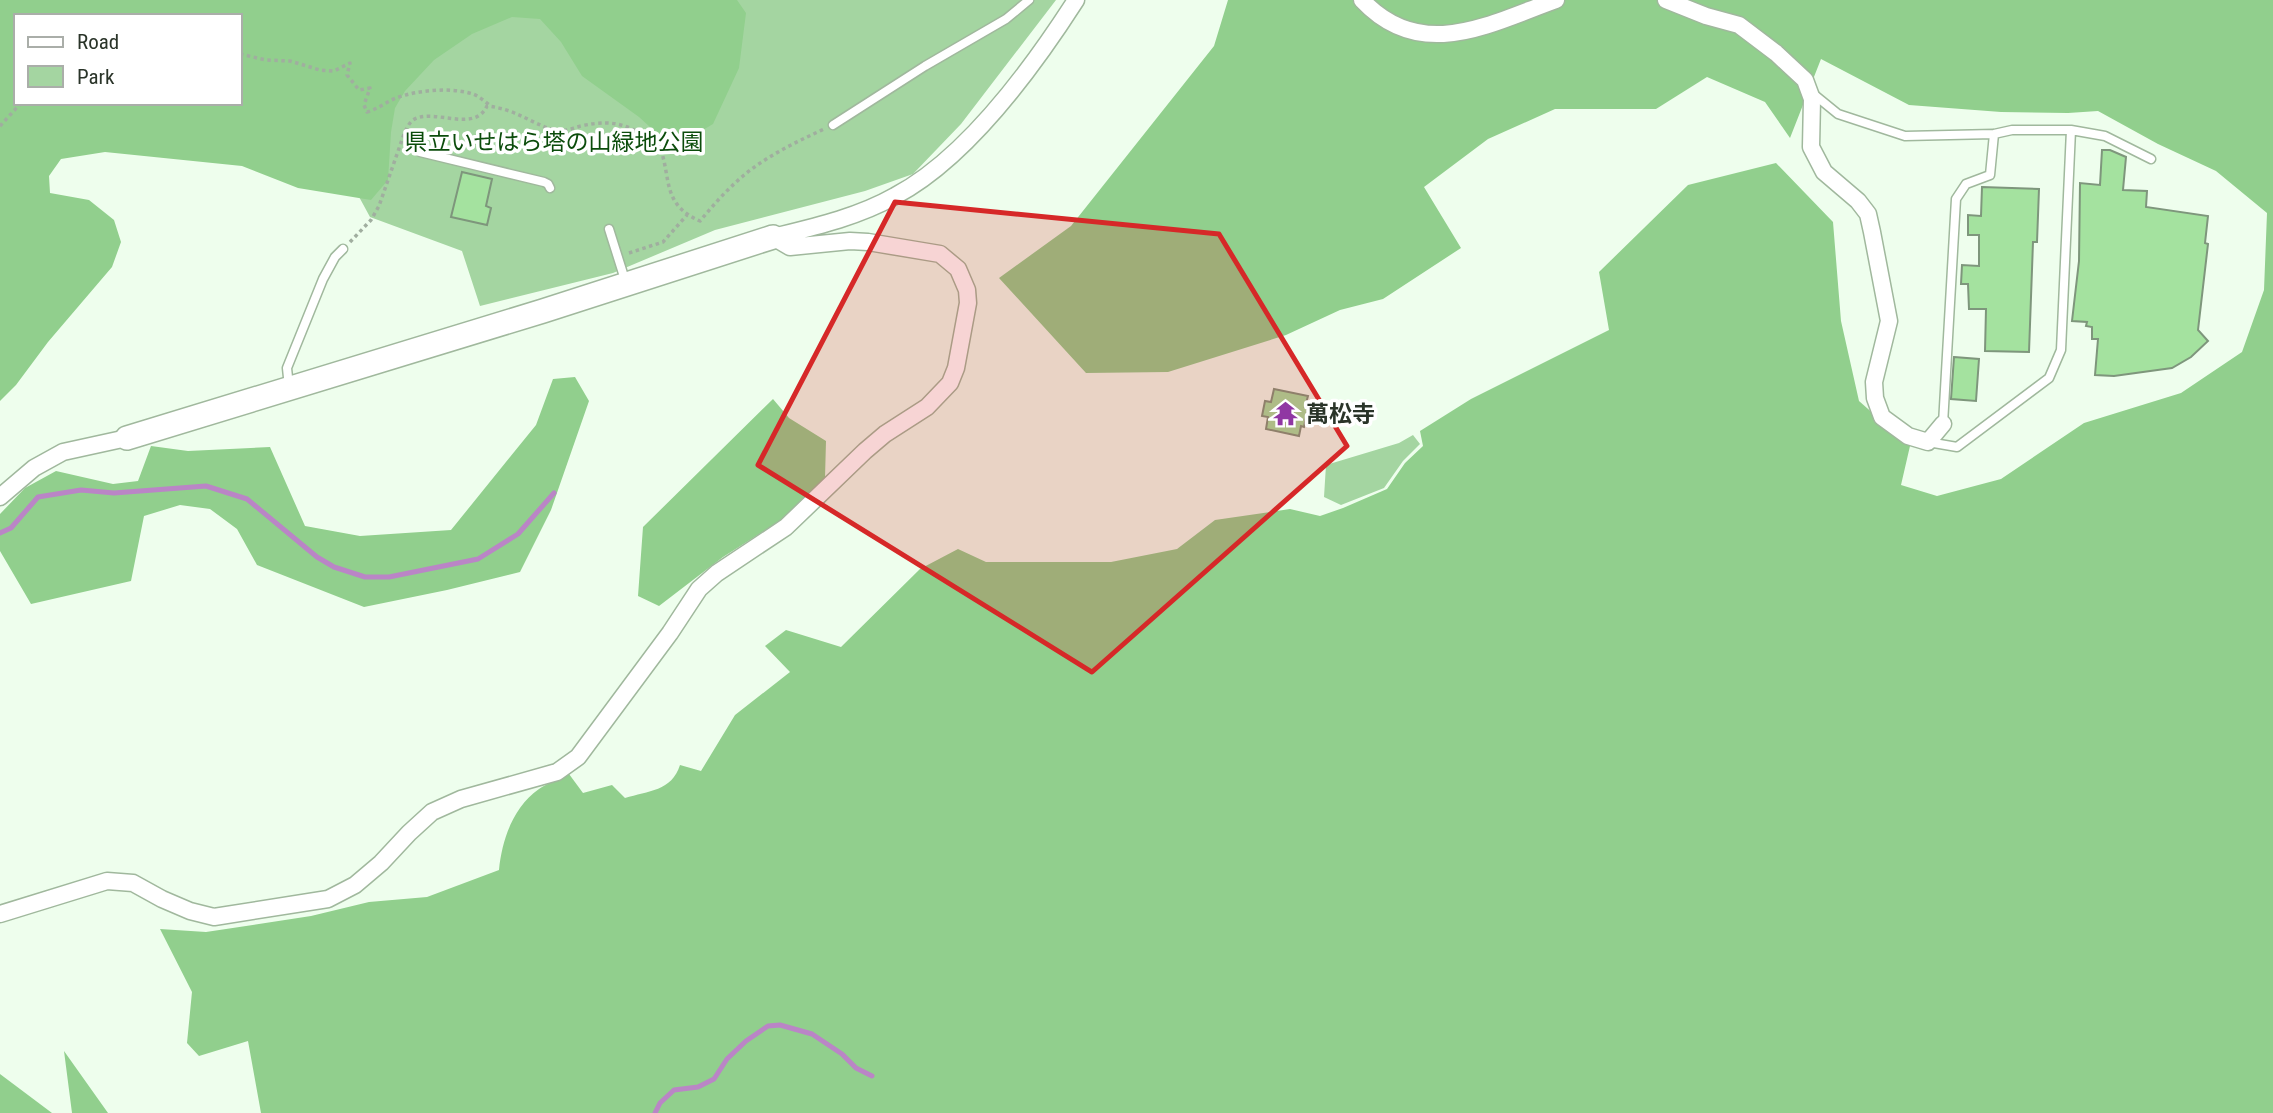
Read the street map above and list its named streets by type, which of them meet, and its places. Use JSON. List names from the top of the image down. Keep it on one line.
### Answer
{"parks":["県立いせはら塔の山緑地公園"],"places":{"temple":["萬松寺"]},"legend":["Road","Park"]}
